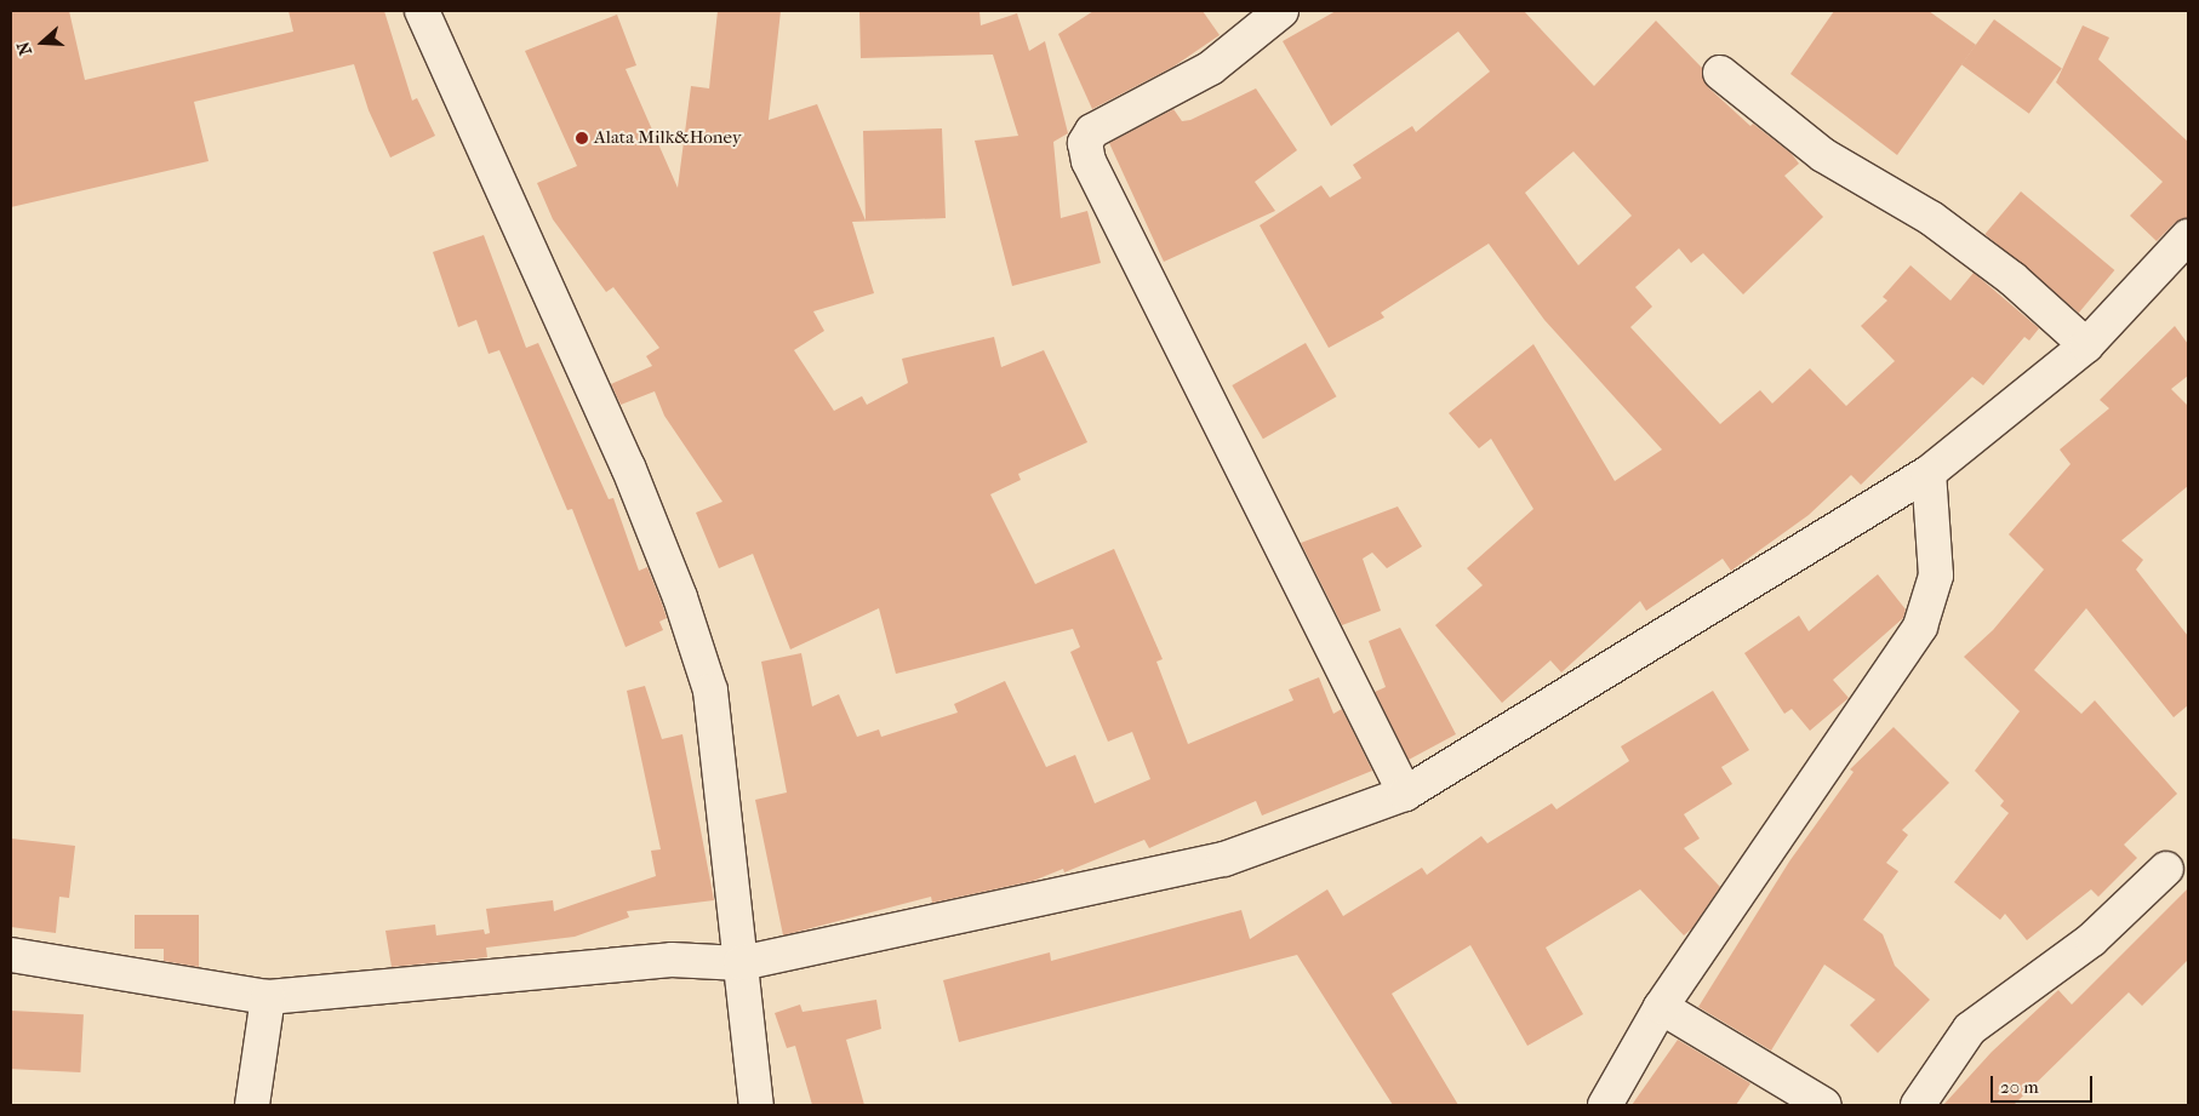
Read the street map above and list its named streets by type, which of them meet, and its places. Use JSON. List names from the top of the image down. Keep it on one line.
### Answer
{"places":["Alata Milk&Honey"],"scale_bar":"20 m","north":"left"}
